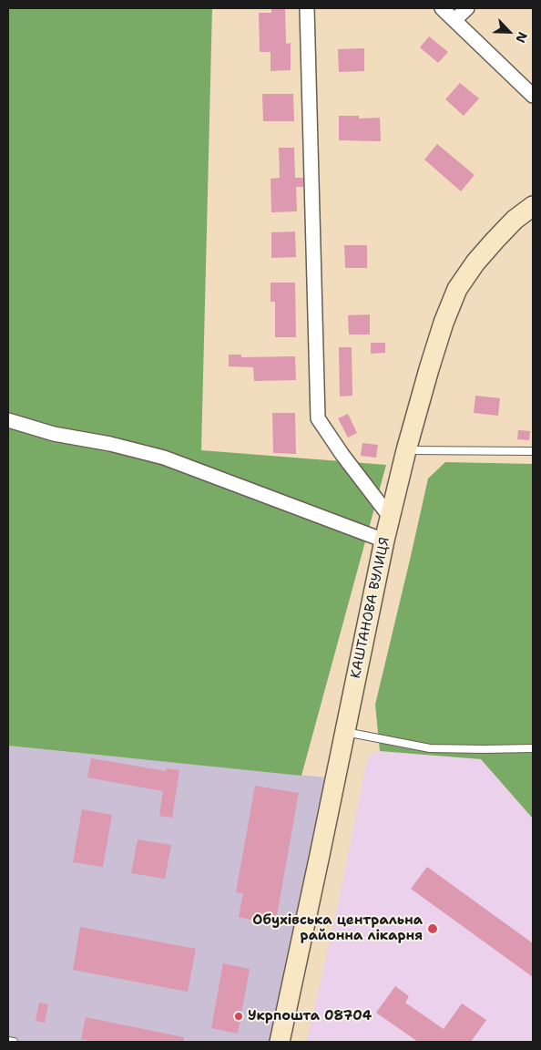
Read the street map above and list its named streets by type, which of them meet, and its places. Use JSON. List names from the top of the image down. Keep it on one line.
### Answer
{"streets":{"main road":["КАШТАНОВА ВУЛИЦЯ"]},"places":["Обухівська центральна районна лікарня","Укрпошта 08704"],"north":"bottom right"}
